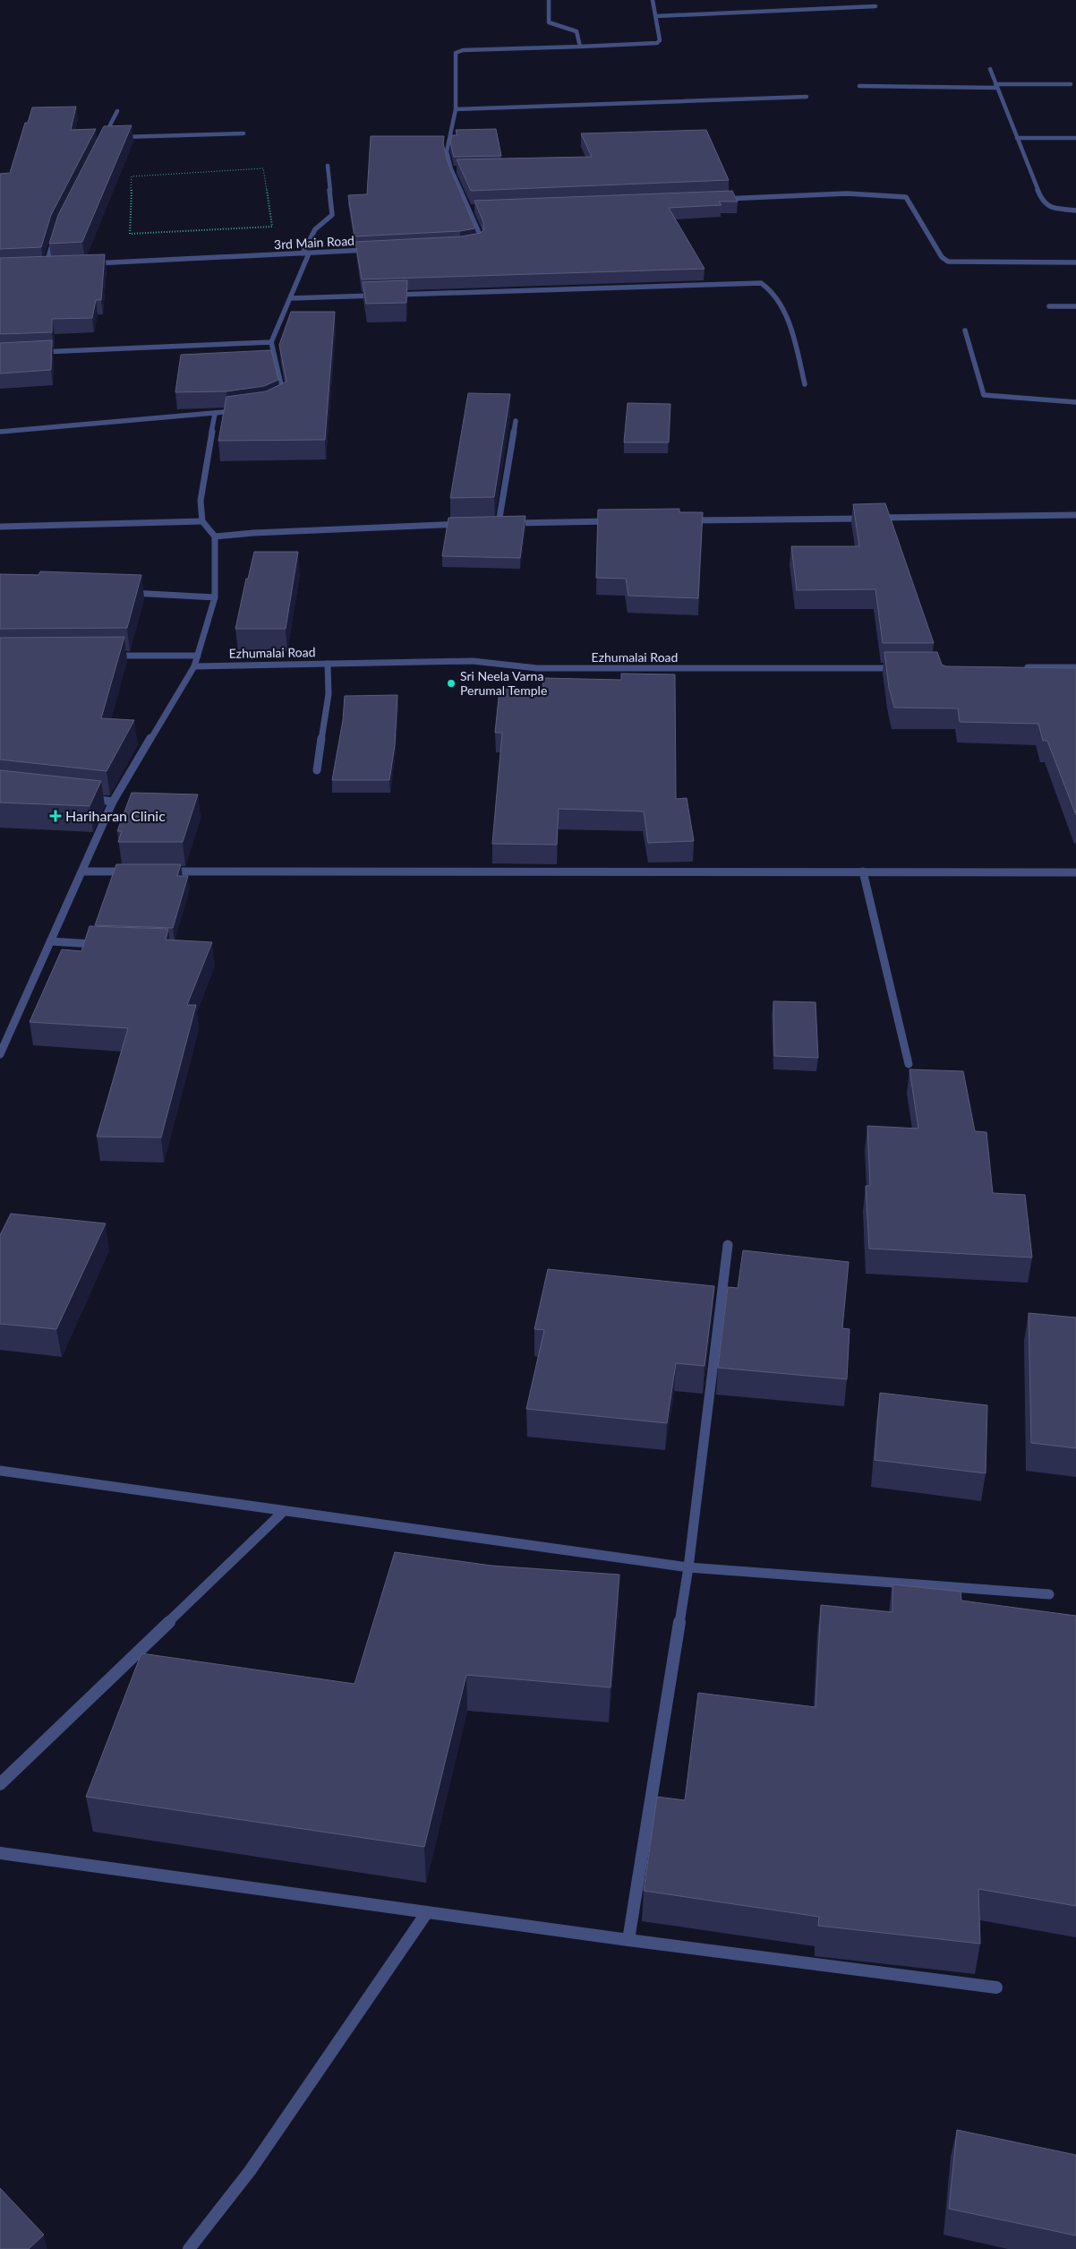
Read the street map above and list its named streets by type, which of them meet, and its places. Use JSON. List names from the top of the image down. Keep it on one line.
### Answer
{"streets":{"street":["3rd Main Road","Ezhumalai Road"]},"places":{"other":["Sri Neela Varna Perumal Temple"],"health":["Hariharan Clinic"]}}
